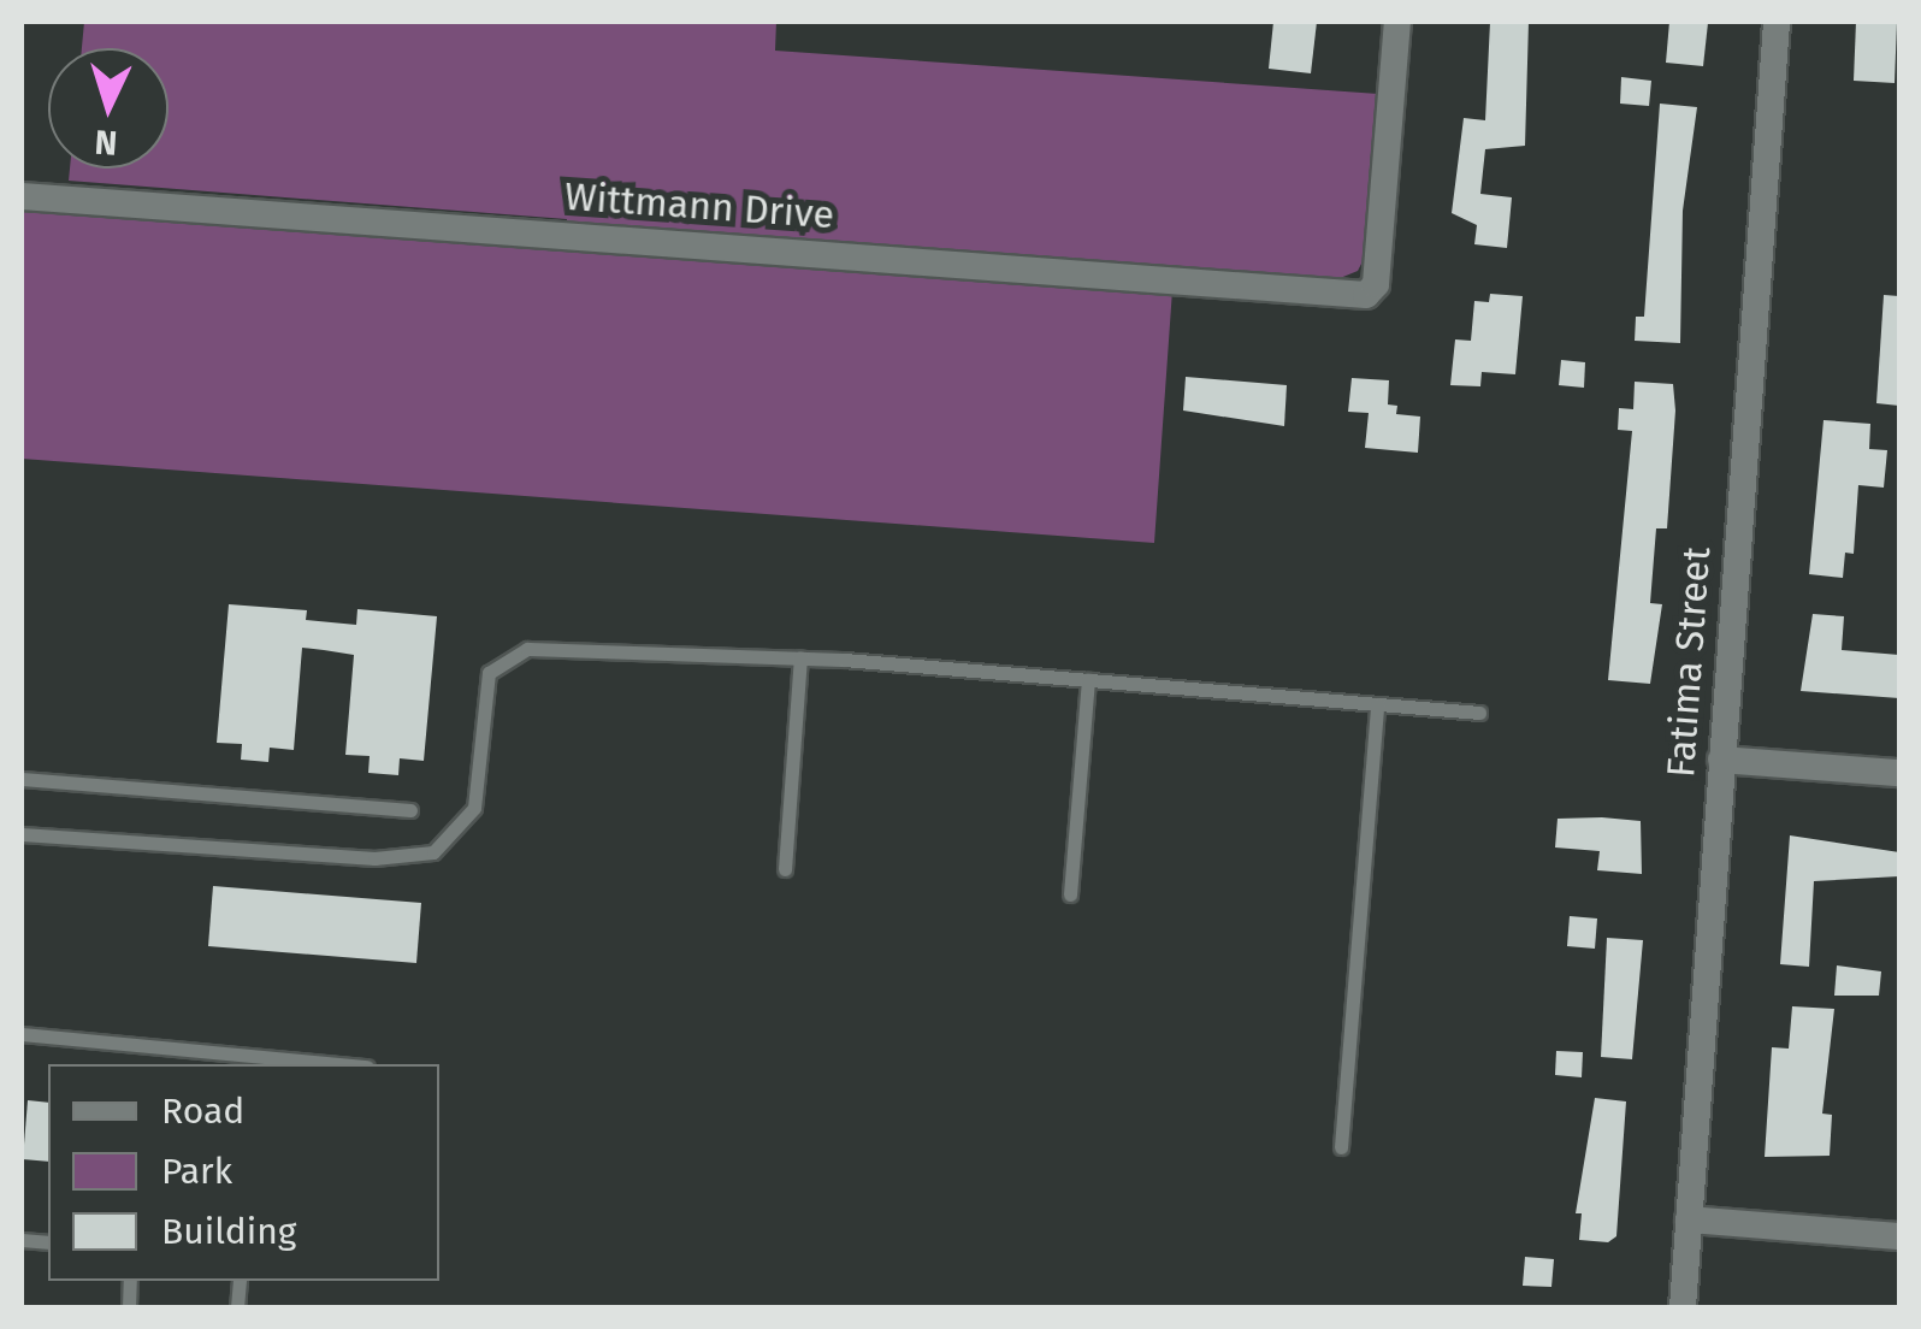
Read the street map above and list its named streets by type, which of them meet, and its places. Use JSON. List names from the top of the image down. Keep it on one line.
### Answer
{"streets":{"street":["Wittmann Drive","Fatima Street"]},"legend":["Road","Park","Building"],"north":"bottom"}
